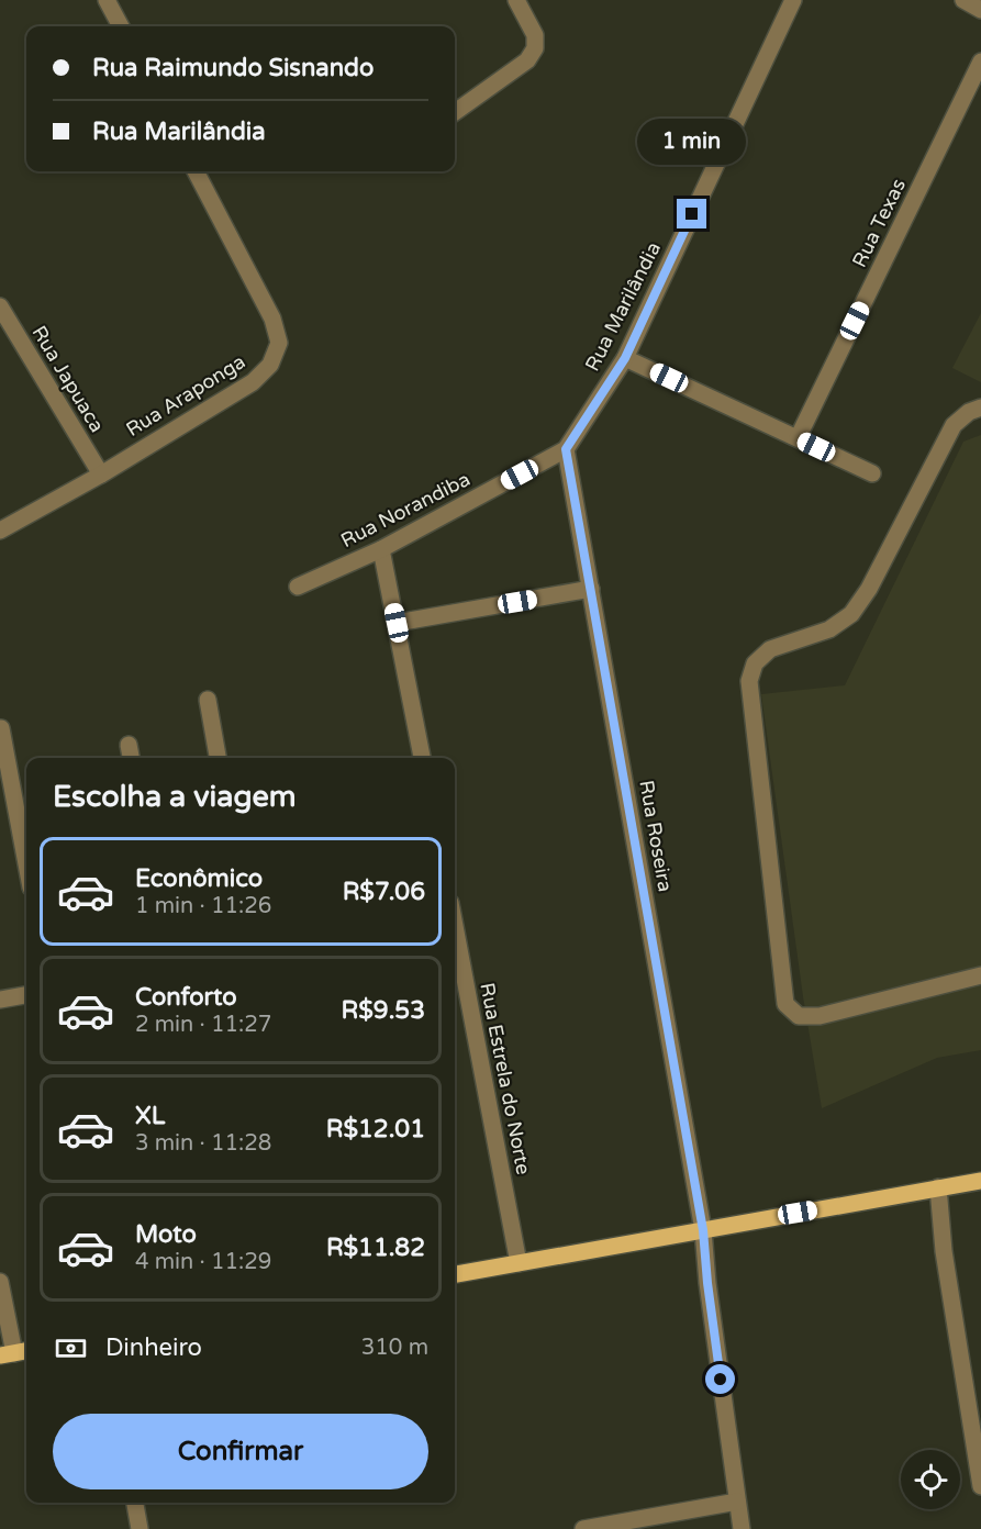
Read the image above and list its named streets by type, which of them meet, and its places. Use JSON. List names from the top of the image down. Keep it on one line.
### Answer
{"streets":{"street":["Rua Texas","Rua Marilândia","Rua Japuaca","Rua Araponga","Rua Norandiba","Rua Roseira","Rua Estrela do Norte"]},"crossings":[["Rua Marilândia","Rua Norandiba"],["Rua Marilândia","Rua Roseira"],["Rua Japuaca","Rua Araponga"],["Rua Norandiba","Rua Roseira"]],"page":{"banner":["Rua Raimundo Sisnando","Rua Marilândia"],"bubble":"1 min","heading":"Escolha a viagem","list":[{"name":"Econômico","note":"1 min · 11:26","value":"R$7.06"},{"name":"Conforto","note":"2 min · 11:27","value":"R$9.53"},{"name":"XL","note":"3 min · 11:28","value":"R$12.01"},{"name":"Moto","note":"4 min · 11:29","value":"R$11.82"}],"pay":["Dinheiro","310 m"],"buttons":"Confirmar"}}
